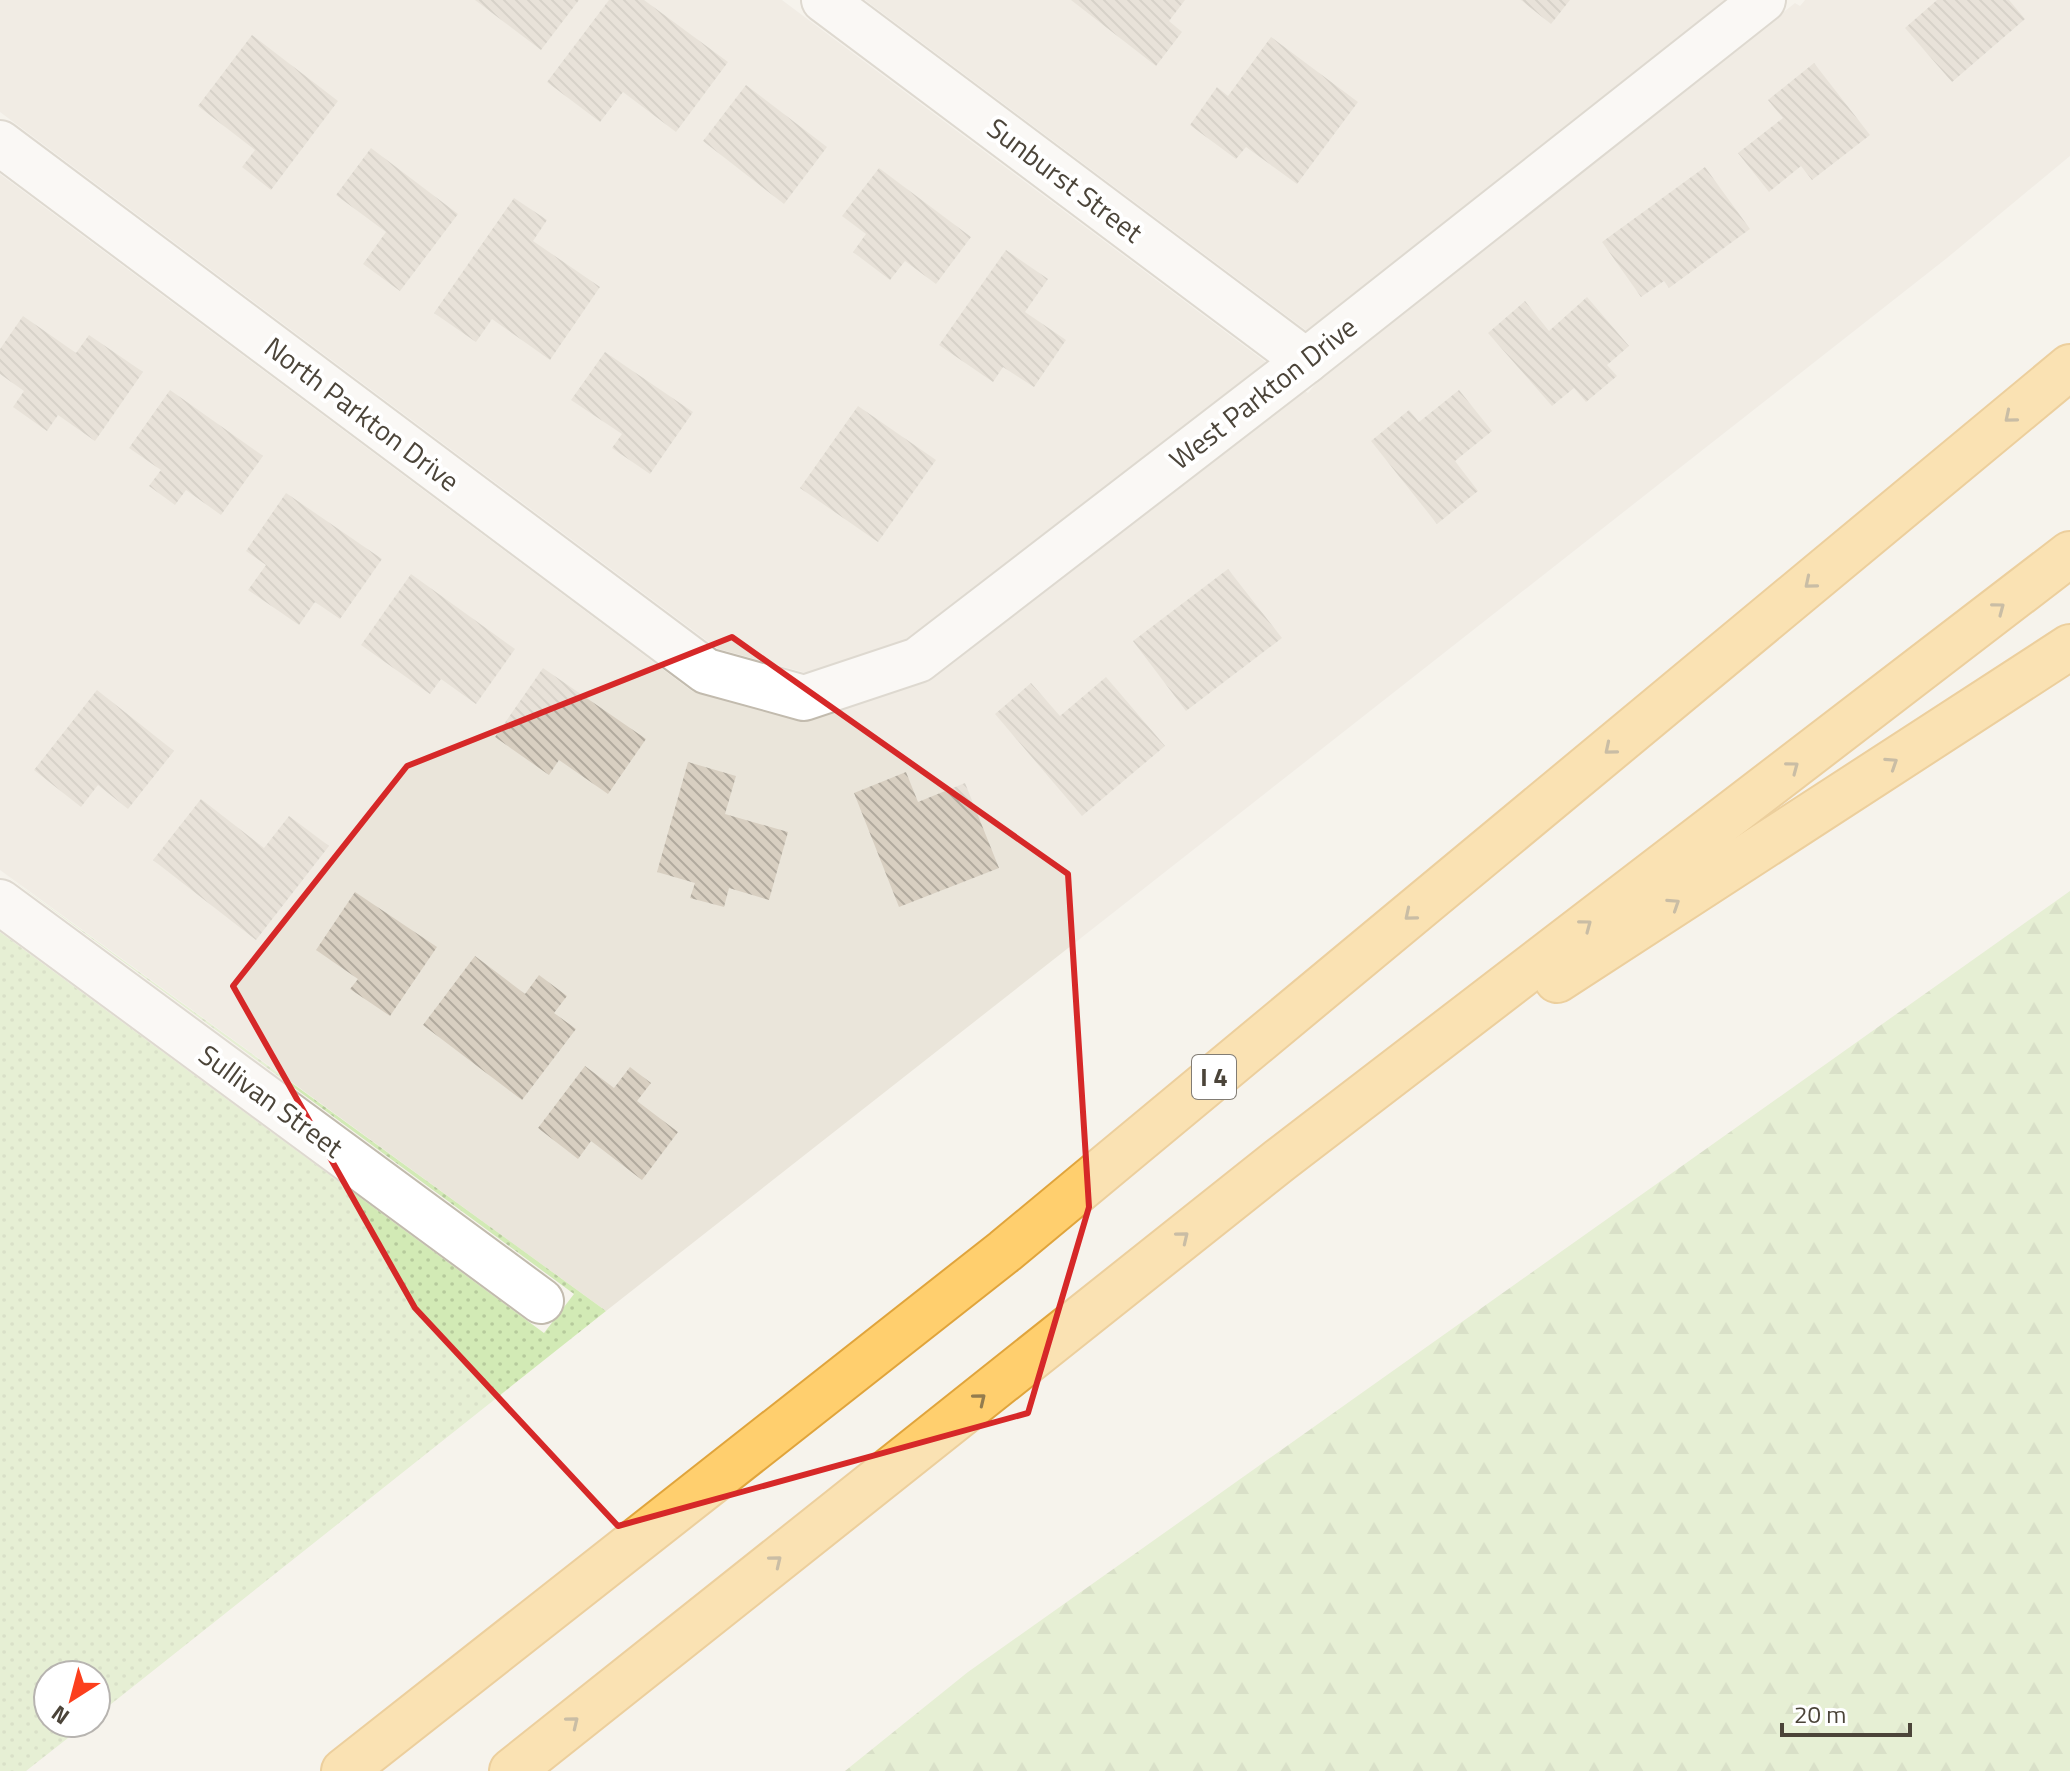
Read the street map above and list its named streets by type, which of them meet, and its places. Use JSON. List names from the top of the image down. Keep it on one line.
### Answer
{"streets":{"highway":["I 4"],"street":["Sunburst Street","West Parkton Drive","North Parkton Drive","Sullivan Street"]},"crossings":[["Sunburst Street","West Parkton Drive"],["West Parkton Drive","North Parkton Drive"]],"scale_bar":"20 m","north":"bottom left"}
